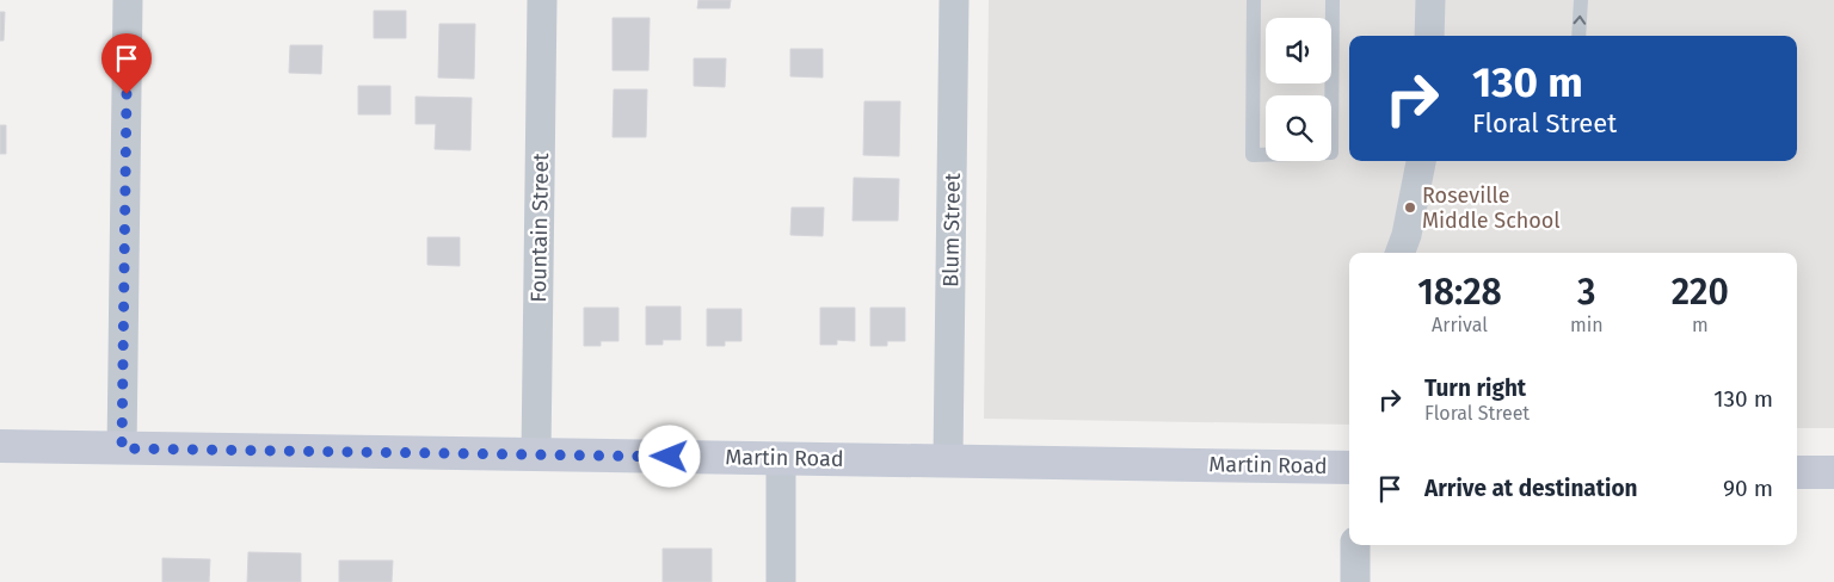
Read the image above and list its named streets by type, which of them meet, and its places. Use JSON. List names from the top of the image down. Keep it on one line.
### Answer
{"streets":{"street":["Fountain Street","Blum Street","Martin Road"]},"crossings":[["Fountain Street","Martin Road"],["Blum Street","Martin Road"]],"places":["Roseville Middle School"],"page":{"turn":["130 m","Floral Street"],"eta":["18:28","Arrival","3","min","220","m"],"list":[{"name":"Turn right","note":"Floral Street","value":"130 m"},{"name":"Arrive at destination","value":"90 m"}]}}
